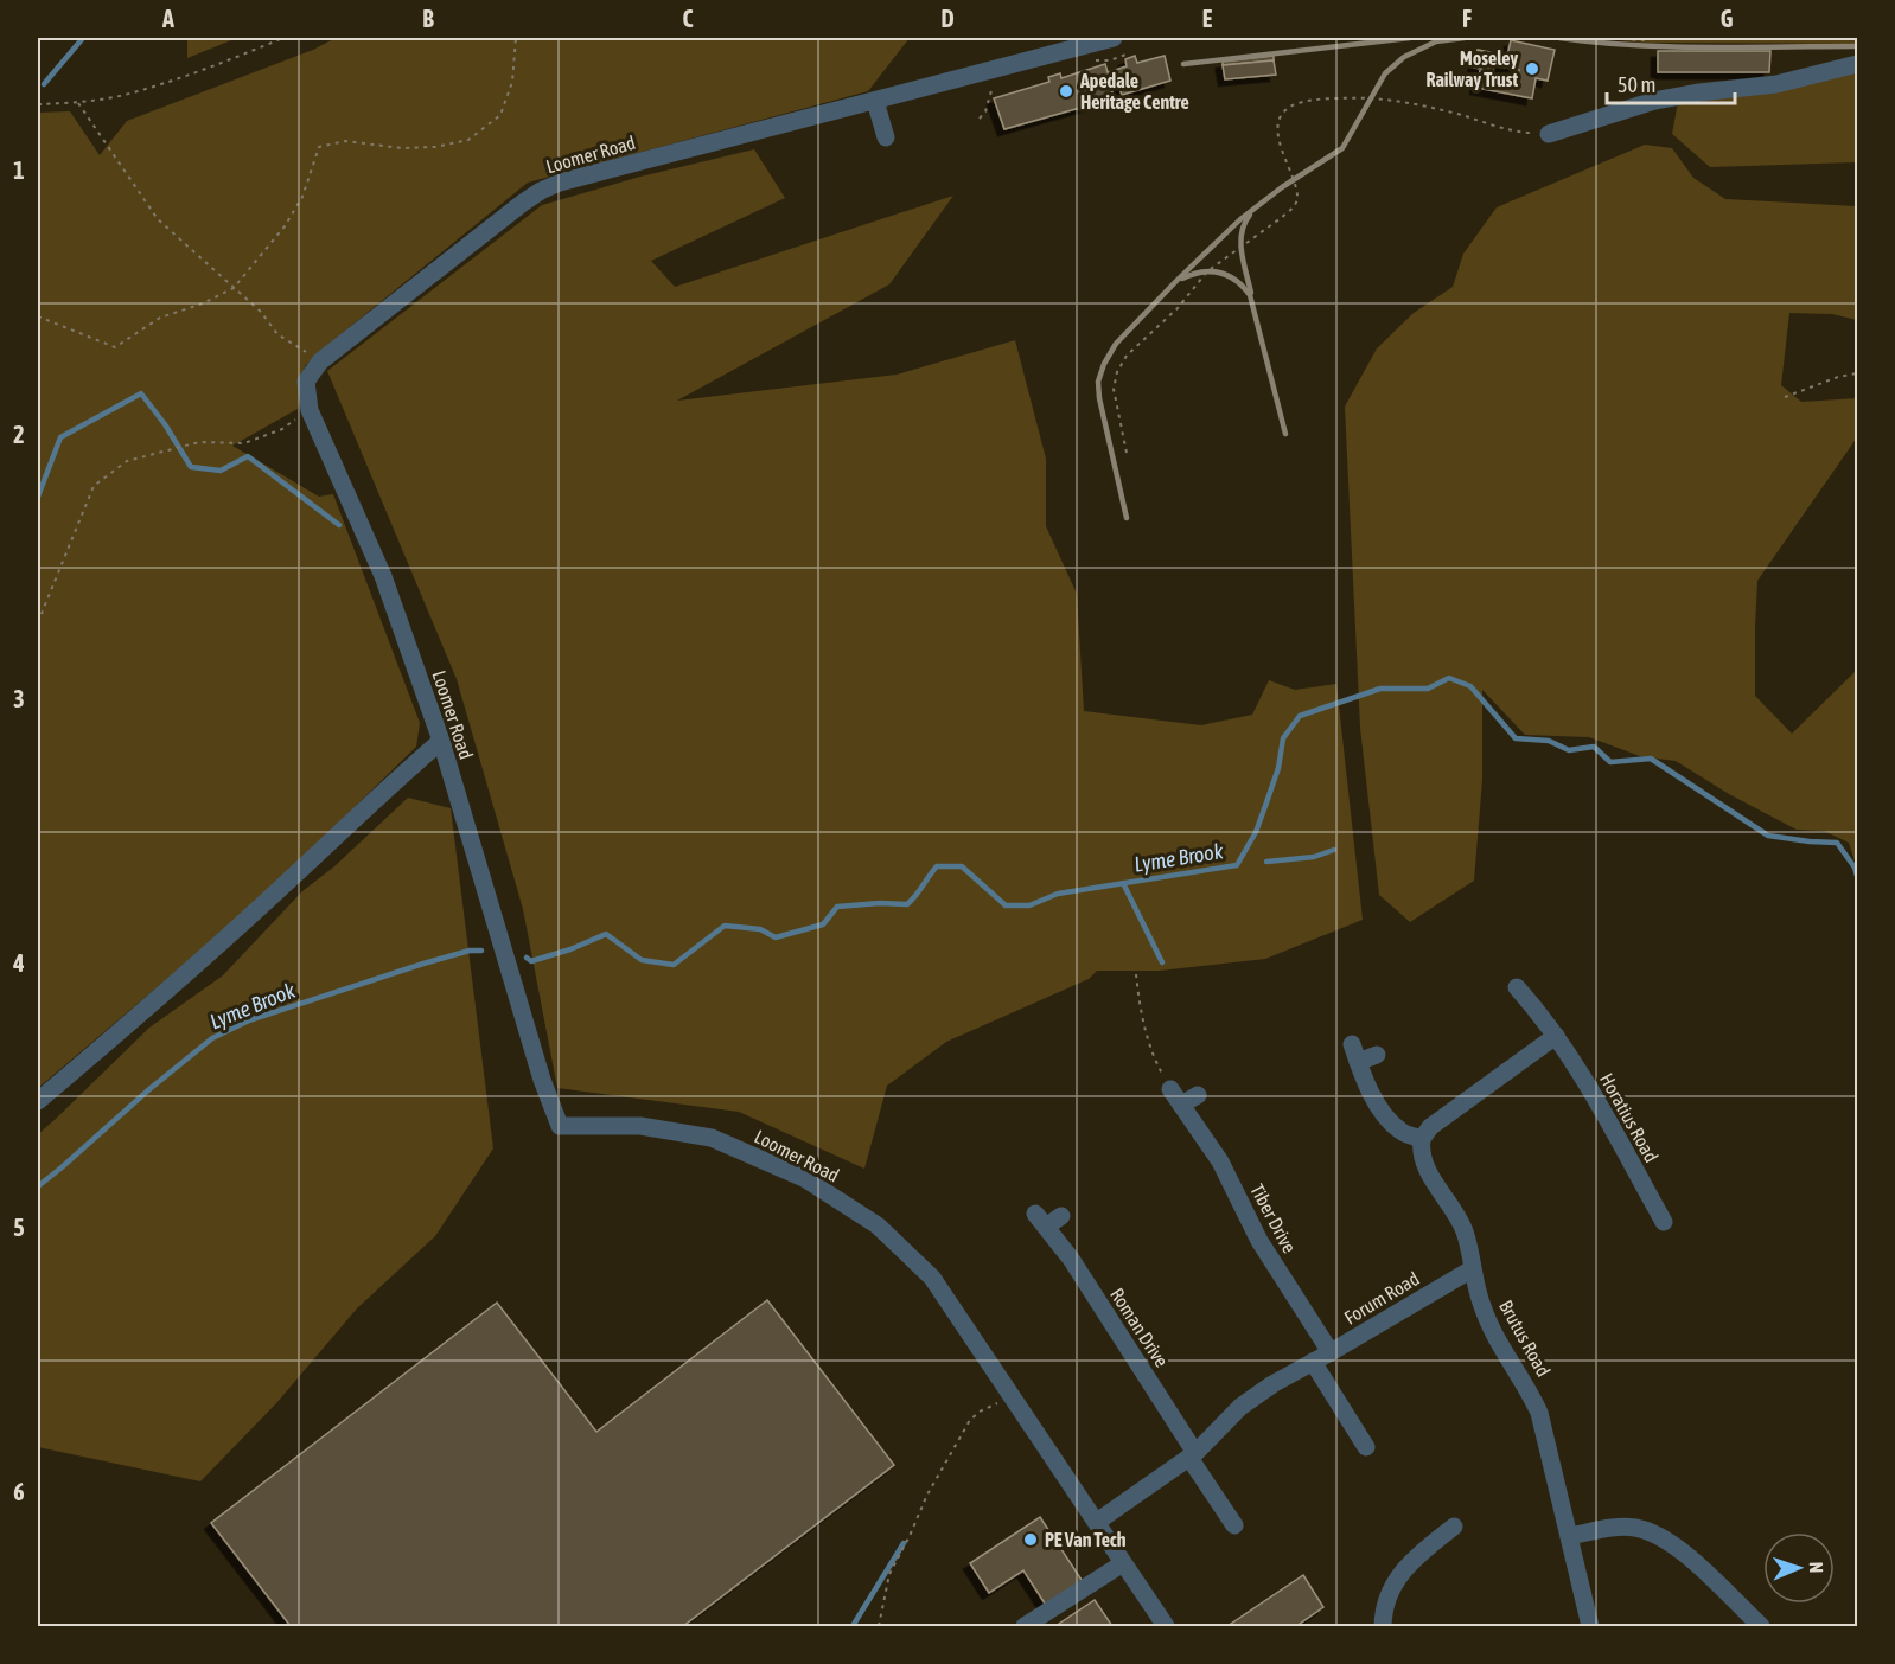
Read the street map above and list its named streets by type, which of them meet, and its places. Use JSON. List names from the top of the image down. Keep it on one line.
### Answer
{"streets":{"street":["Loomer Road","Horatius Road","Tiber Drive","Forum Road","Roman Drive","Brutus Road"]},"crossings":[["Loomer Road","Forum Road"],["Tiber Drive","Forum Road"],["Forum Road","Roman Drive"],["Forum Road","Brutus Road"]],"water":["Lyme Brook"],"places":["Moseley Railway Trust","Apedale Heritage Centre","PE Van Tech"],"scale_bar":"50 m","north":"right","grid":{"columns":["A","B","C","D","E","F","G"],"rows":["1","2","3","4","5","6"]}}
